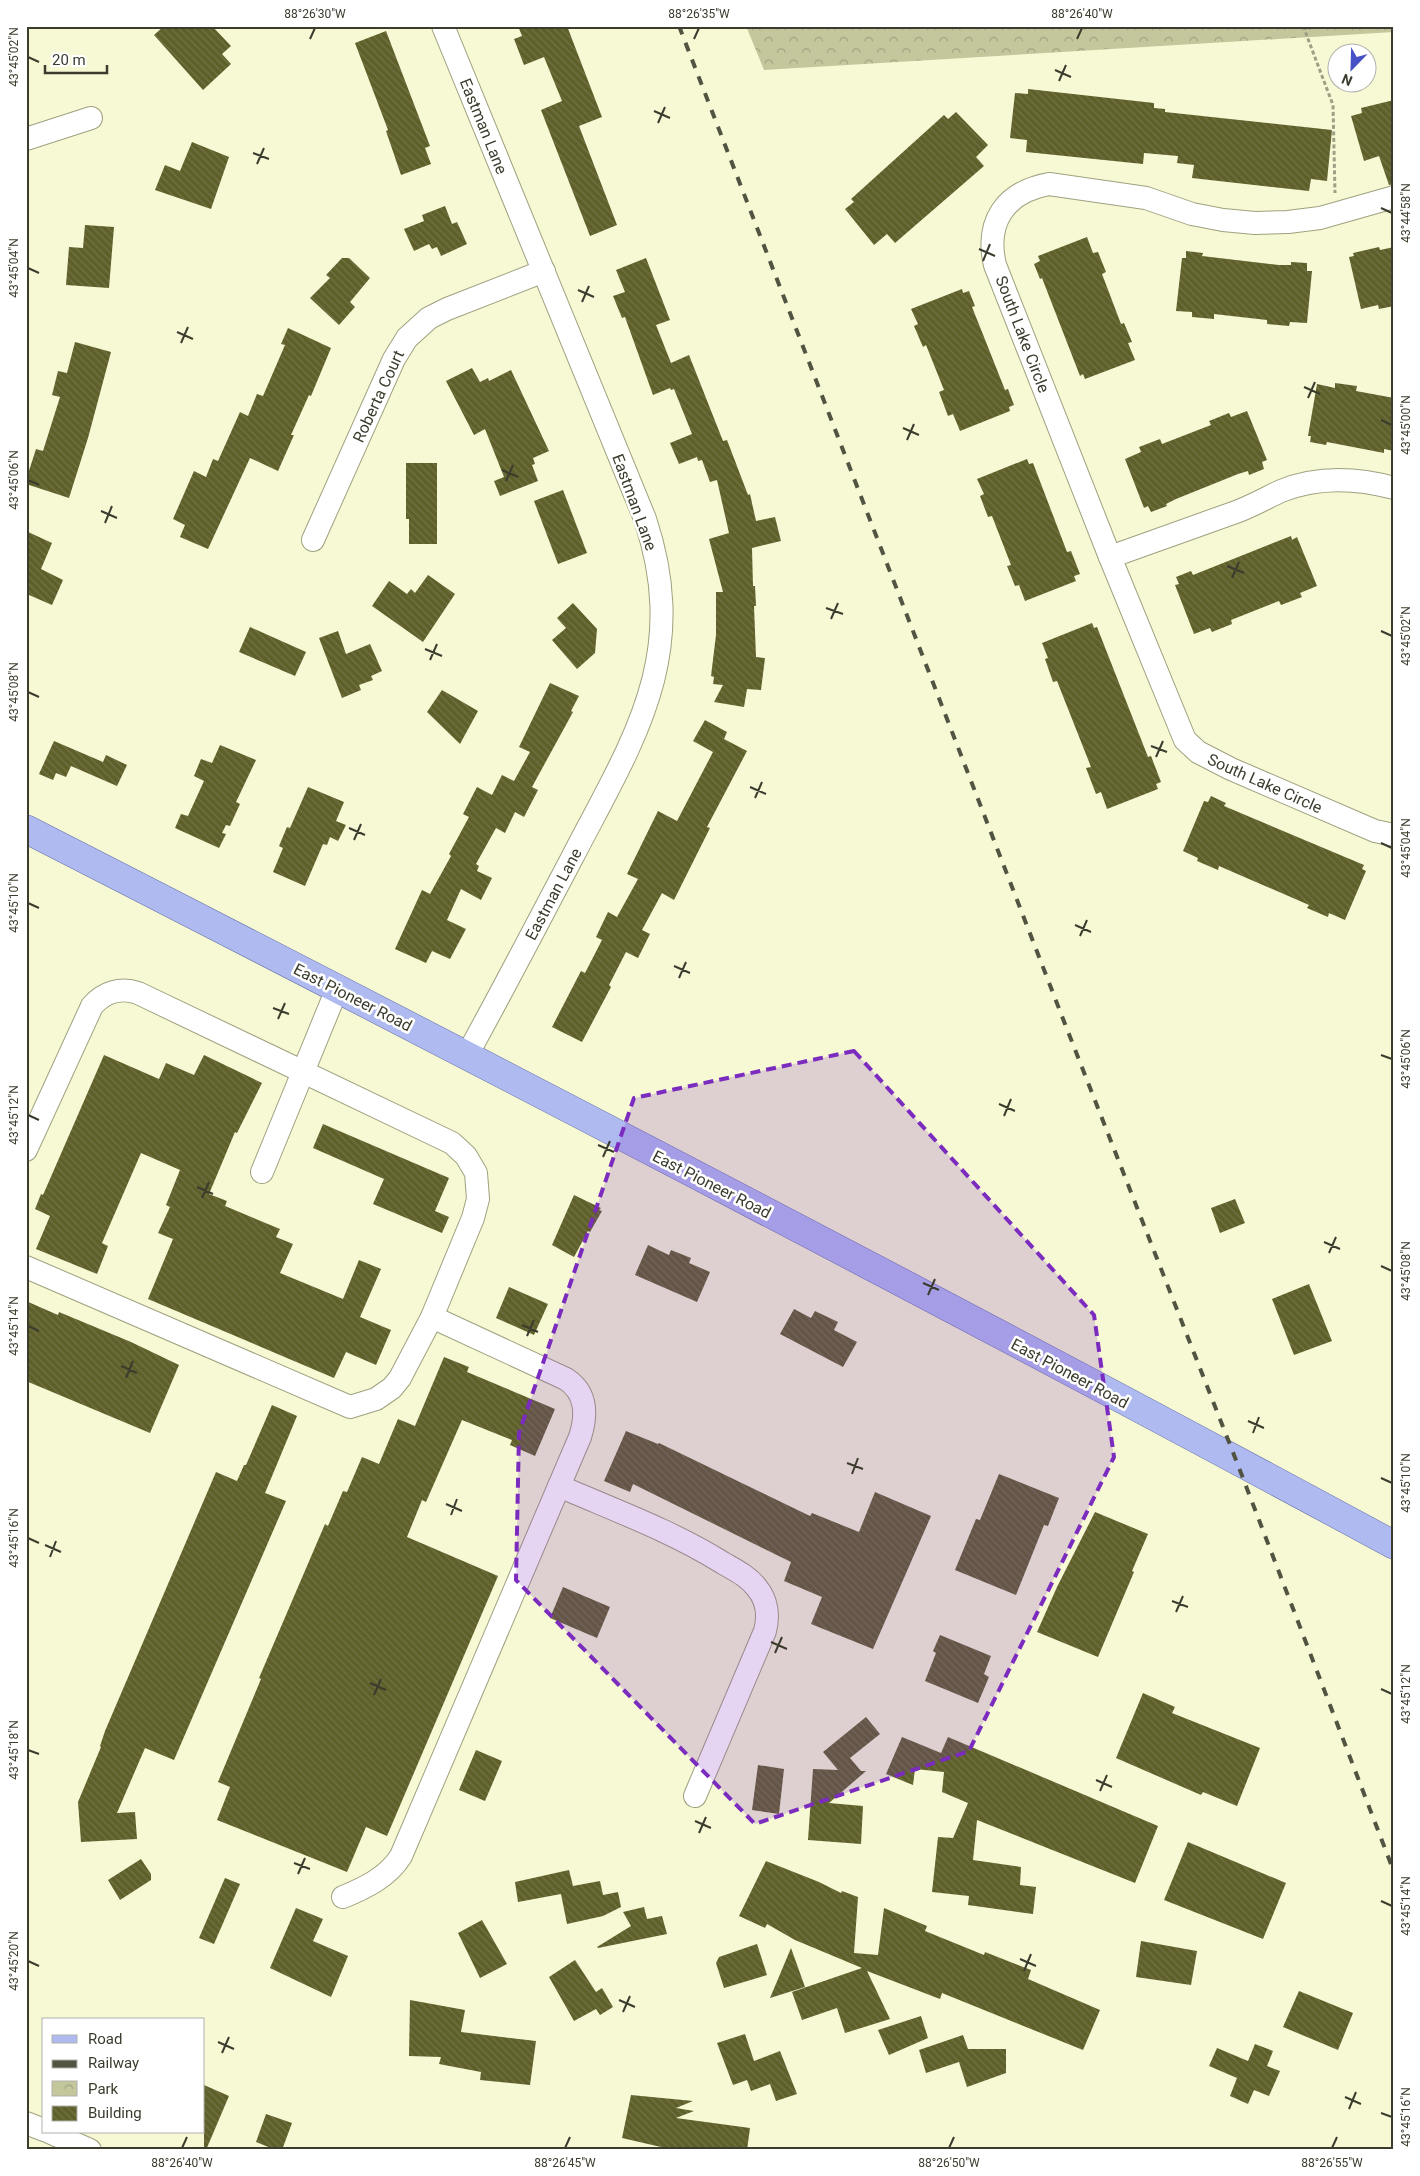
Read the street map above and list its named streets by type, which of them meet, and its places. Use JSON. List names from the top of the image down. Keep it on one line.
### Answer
{"streets":{"main road":["East Pioneer Road"],"street":["Eastman Lane","South Lake Circle","Roberta Court"]},"crossings":[["Eastman Lane","Roberta Court"],["Eastman Lane","East Pioneer Road"]],"legend":["Road","Railway","Park","Building"],"scale_bar":"20 m","north":"bottom left","coordinates":["88°26'30\"W","88°26'35\"W","88°26'40\"W","43°45'02\"N","43°44'58\"N","43°45'04\"N","43°45'00\"N","43°45'06\"N","43°45'08\"N","43°45'10\"N","43°45'12\"N","43°45'14\"N","43°45'16\"N","43°45'18\"N","43°45'20\"N","88°26'45\"W","88°26'50\"W","88°26'55\"W"]}
